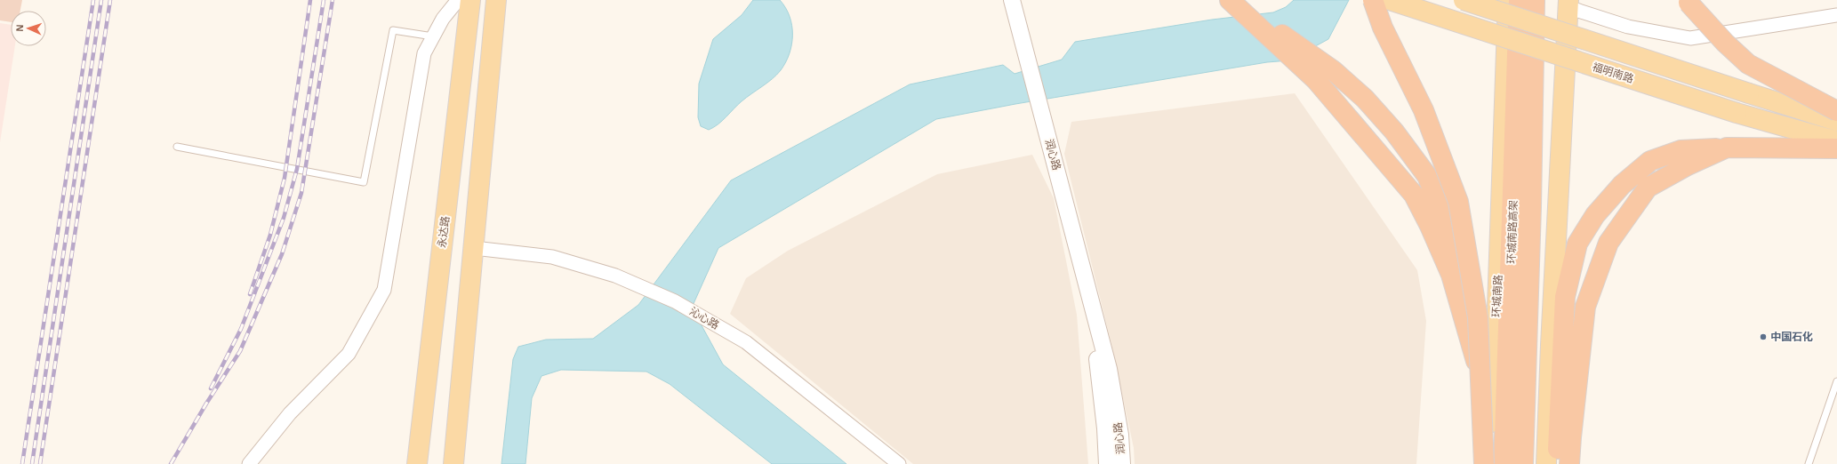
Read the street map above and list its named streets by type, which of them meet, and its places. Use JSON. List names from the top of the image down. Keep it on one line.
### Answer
{"streets":{"highway":["环城南路高架"],"main road":["福明南路","永达路","环城南路"],"street":["润心路","沁心路"]},"places":["中国石化"],"north":"left"}
